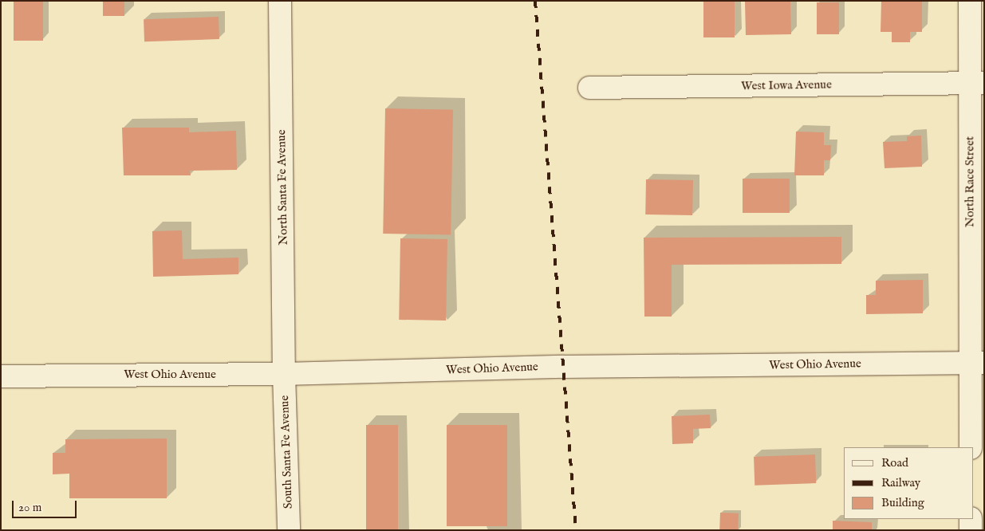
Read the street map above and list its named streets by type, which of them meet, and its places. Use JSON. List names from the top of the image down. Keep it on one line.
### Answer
{"streets":{"main road":["West Iowa Avenue","North Race Street","North Santa Fe Avenue","West Ohio Avenue","South Santa Fe Avenue"]},"crossings":[["West Iowa Avenue","North Race Street"],["North Race Street","West Ohio Avenue"],["North Santa Fe Avenue","West Ohio Avenue"],["North Santa Fe Avenue","South Santa Fe Avenue"],["West Ohio Avenue","South Santa Fe Avenue"]],"legend":["Road","Railway","Building"],"scale_bar":"20 m"}
